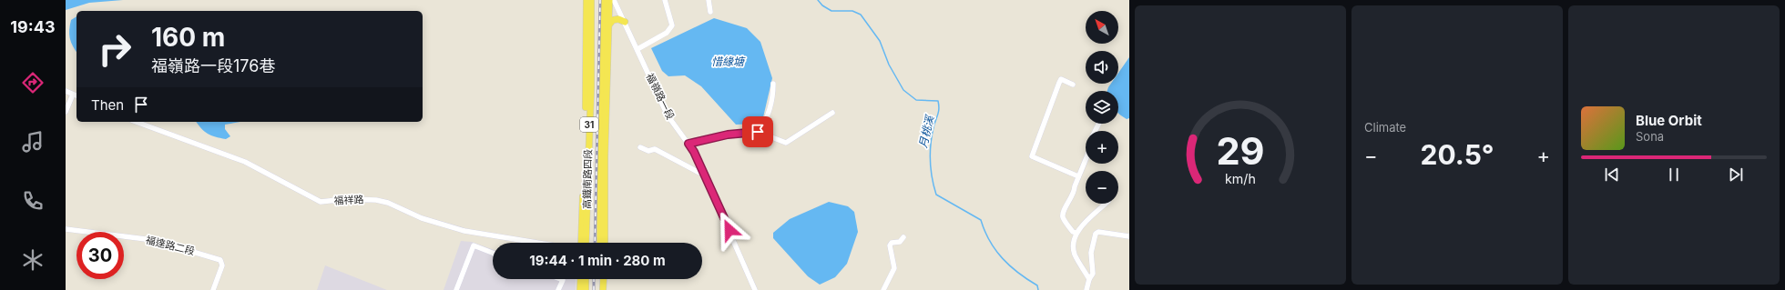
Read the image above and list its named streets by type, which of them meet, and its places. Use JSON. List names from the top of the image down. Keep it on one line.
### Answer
{"streets":{"main road":["31","高鐵南路四段"],"street":["福嶺路一段","福祥路","福達路二段"]},"water":["惜緣塘","月桃溪"],"north":"top left","page":{"tabs":"19:43","tile":"Climate","map_buttons":["+","−"],"turn":["160 m","福嶺路一段176巷"],"then":"Then","song":["Blue Orbit","Sona"],"heat":["−","20.5°","+"],"limit":"30","trip":"19:44 · 1 min · 280 m","gauge":["29","km/h"]}}
